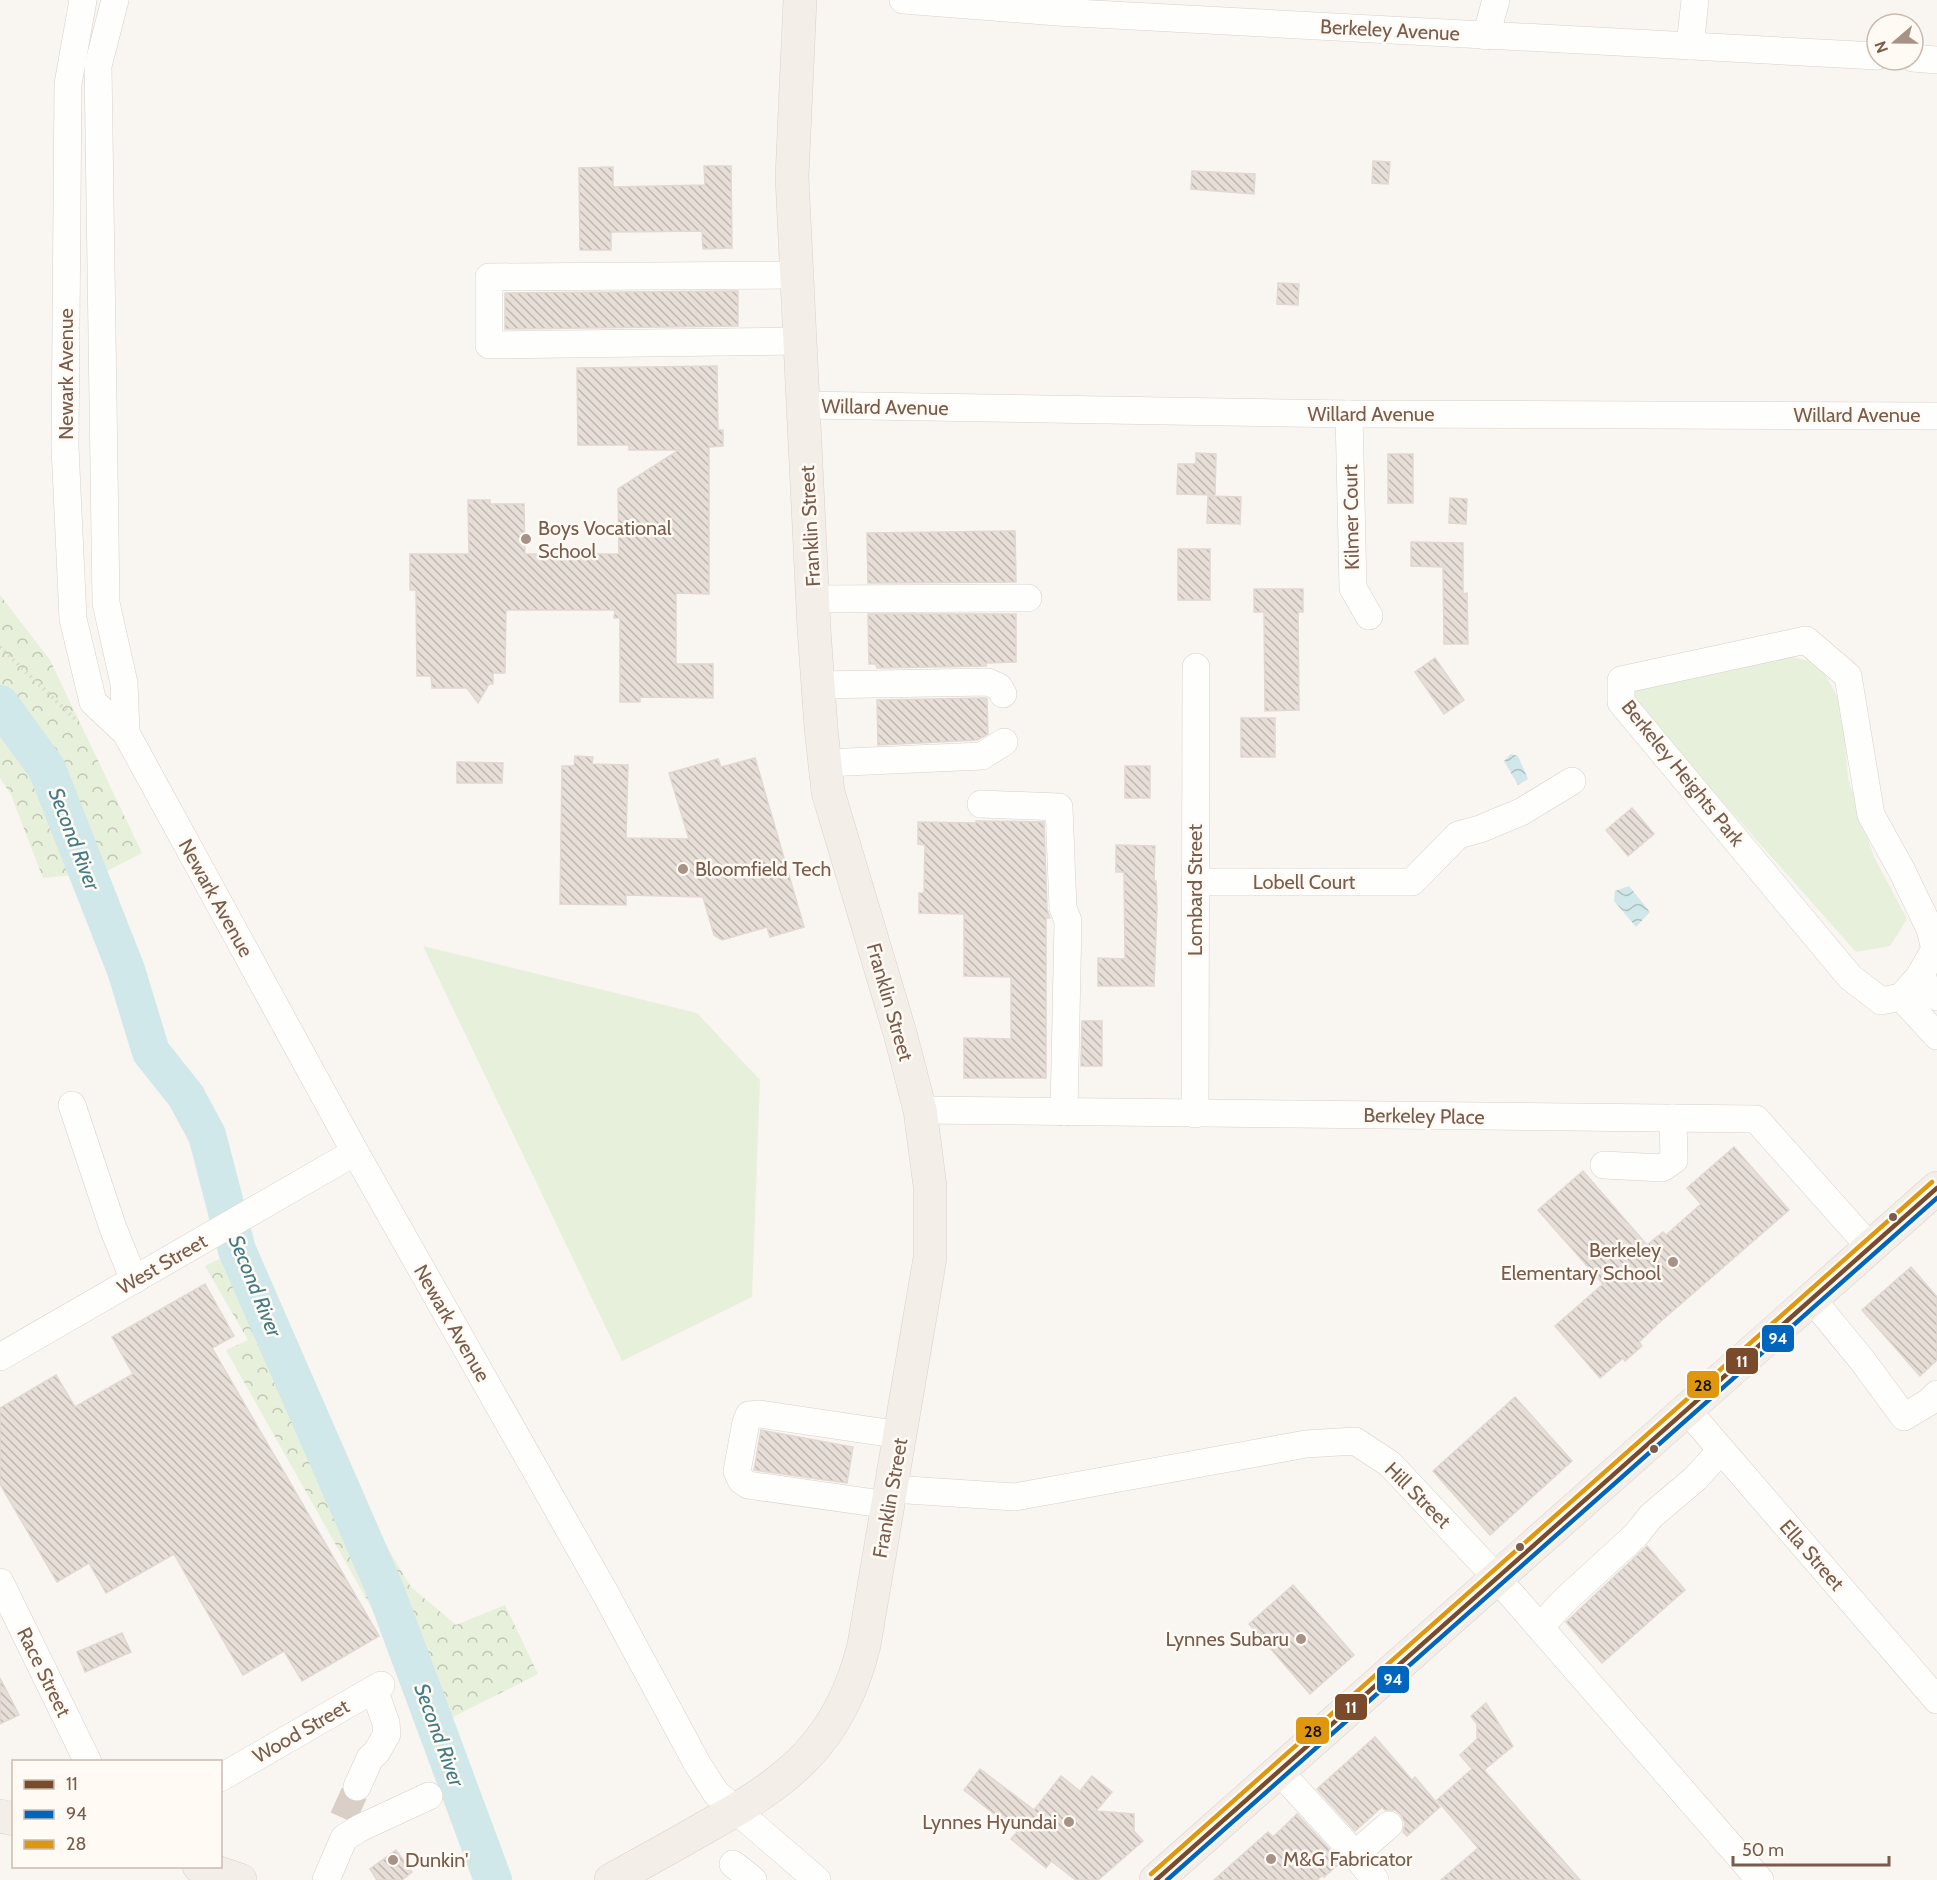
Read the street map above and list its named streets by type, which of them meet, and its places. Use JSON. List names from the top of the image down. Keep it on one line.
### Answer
{"streets":{"main road":["Franklin Street"],"street":["Berkeley Avenue","Newark Avenue","Willard Avenue","Kilmer Court","Berkeley Heights Park","Lobell Court","Lombard Street","Berkeley Place","West Street","Hill Street","Ella Street","Race Street","Wood Street"]},"crossings":[["Newark Avenue","Franklin Street"],["Newark Avenue","West Street"],["Willard Avenue","Kilmer Court"],["Willard Avenue","Franklin Street"],["Franklin Street","Berkeley Place"],["Franklin Street","Hill Street"],["Lobell Court","Lombard Street"],["Lombard Street","Berkeley Place"]],"water":["Second River"],"places":["Boys Vocational School","Bloomfield Tech","Berkeley Elementary School","Lynnes Subaru","Lynnes Hyundai","M&G Fabricator","Dunkin'"],"lines":["transit line 28","transit line 11","transit line 94"],"legend":["11","94","28"],"scale_bar":"50 m","north":"left"}
